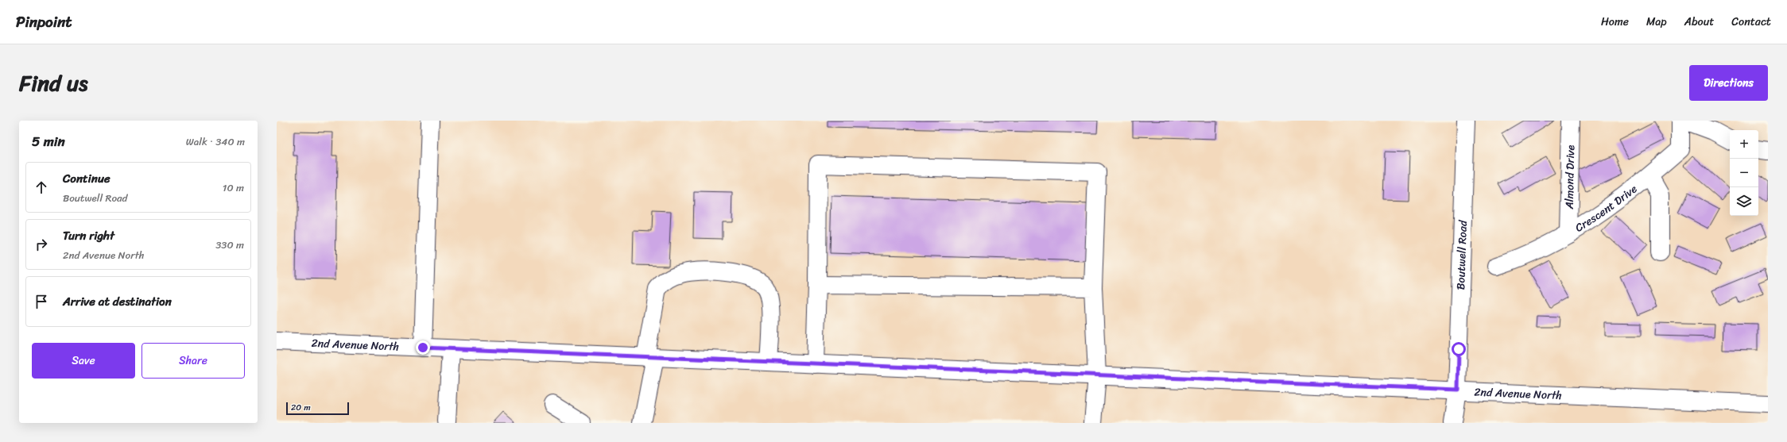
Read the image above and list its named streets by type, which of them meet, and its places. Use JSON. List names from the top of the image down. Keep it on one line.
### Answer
{"streets":{"street":["Almond Drive","Crescent Drive","Boutwell Road","2nd Avenue North"]},"crossings":[["Almond Drive","Crescent Drive"],["Boutwell Road","2nd Avenue North"]],"scale_bar":"20 m","page":{"header":"Pinpoint","nav":["Home","Map","About","Contact"],"title":"Find us","buttons":["Directions",["Save","Share"]],"heading":["5 min","Walk · 340 m"],"map_buttons":["+","−"],"list":[["Continue","Boutwell Road","10 m"],["Turn right","2nd Avenue North","330 m"],"Arrive at destination"],"scale":"20 m"}}
